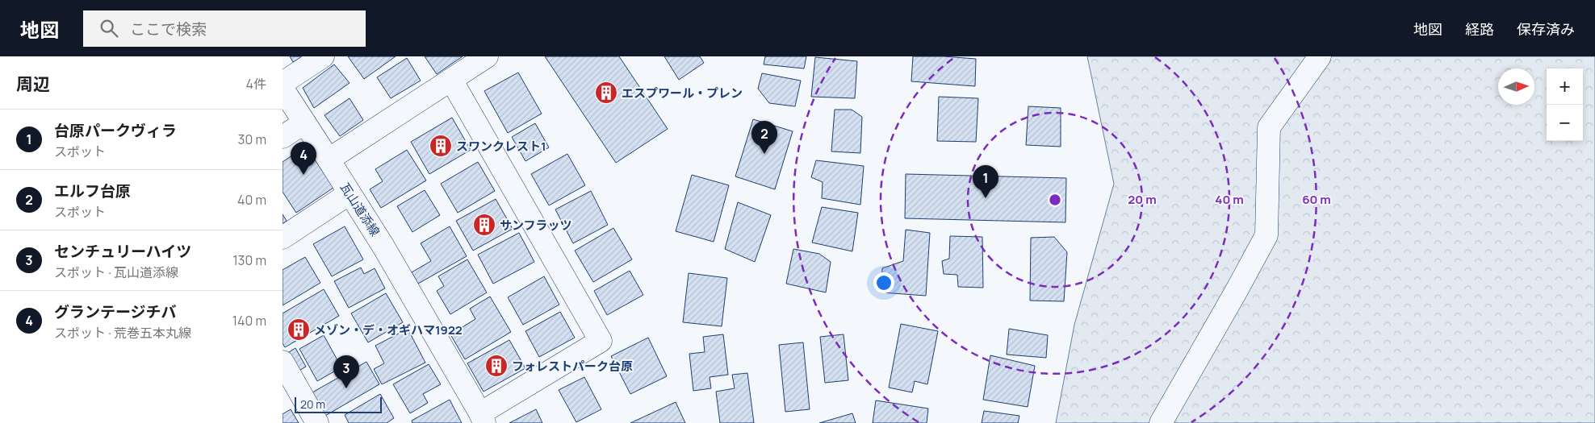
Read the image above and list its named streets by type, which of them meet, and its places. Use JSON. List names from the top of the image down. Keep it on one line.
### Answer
{"streets":{"street":["瓦山道添線"]},"places":{"building":["エスプワール・プレン","スワンクレスト1","サンフラッツ","メゾン・デ・オギハマ1922","フォレストパーク台原"]},"scale_bar":"20 m","north":"right","page":{"header":"地図","search":"ここで検索","nav":["地図","経路","保存済み"],"heading":["周辺","4件"],"map_buttons":["+","−"],"list":[{"mark":"1","name":"台原パークヴィラ","note":"スポット","value":"30 m"},{"mark":"2","name":"エルフ台原","note":"スポット","value":"40 m"},{"mark":"3","name":"センチュリーハイツ","note":"スポット · 瓦山道添線","value":"130 m"},{"mark":"4","name":"グランテージチバ","note":"スポット · 荒巻五本丸線","value":"140 m"}],"pins":["2","4","1","3"],"scale":"20 m"},"rings":["20 m","40 m","60 m"]}
